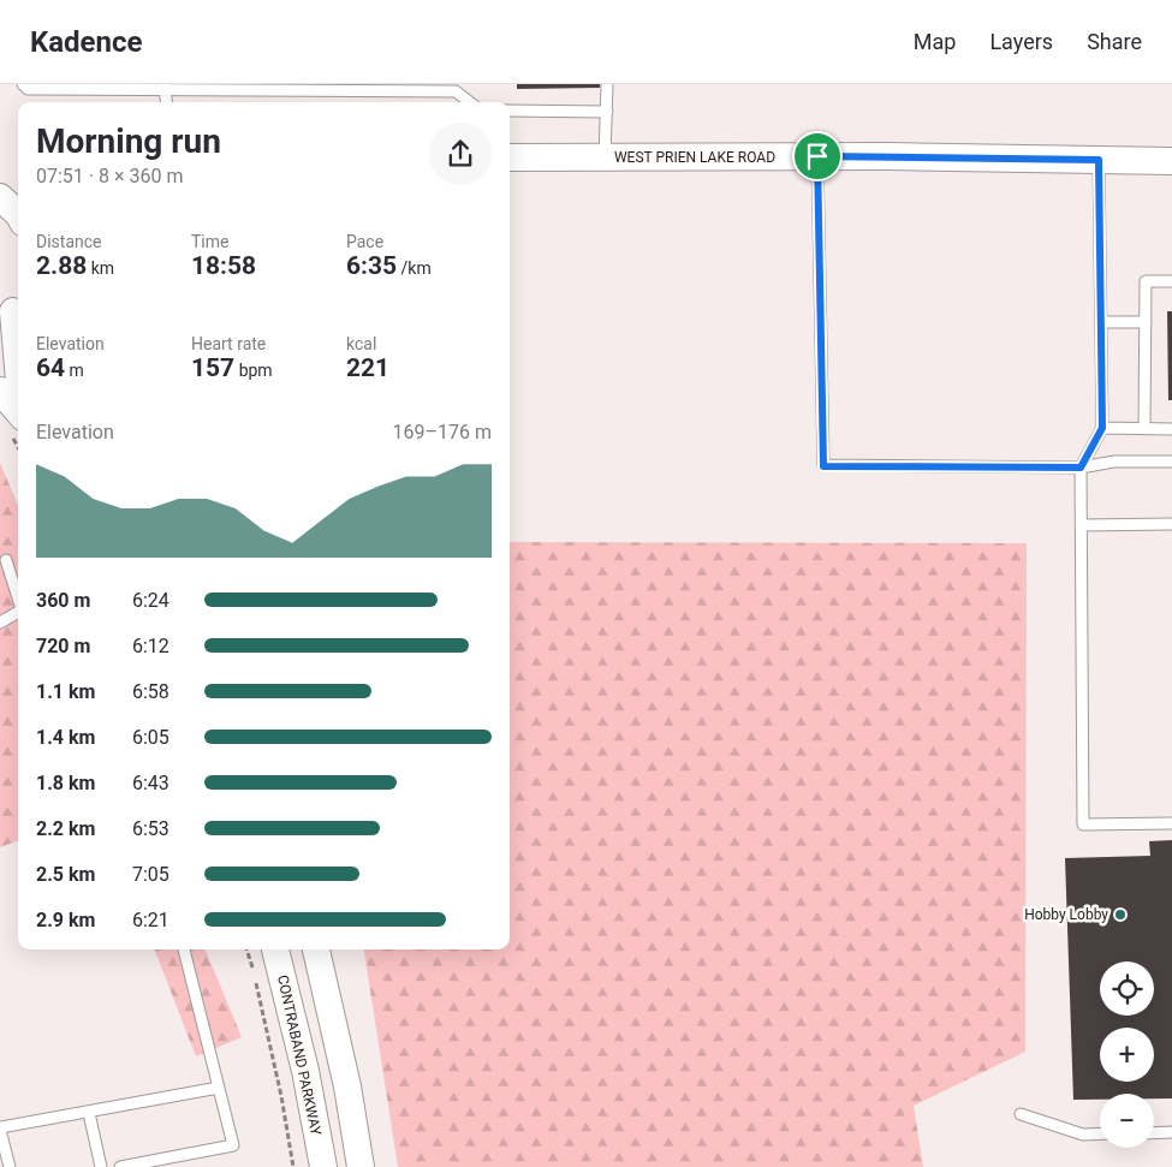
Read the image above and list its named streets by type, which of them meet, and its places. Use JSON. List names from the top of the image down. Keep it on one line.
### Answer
{"streets":{"street":["WEST PRIEN LAKE ROAD","CONTRABAND PARKWAY"]},"places":["Hobby Lobby"],"page":{"header":"Kadence","nav":["Map","Layers","Share"],"heading":["Morning run","07:51 · 8 × 360 m"],"stats":[["Distance","2.88 km"],["Time","18:58"],["Pace","6:35 /km"],["Elevation","64 m"],["Heart rate","157 bpm"],["kcal","221"]],"chart":["Elevation","169–176 m"],"list":[{"name":"360 m","note":"6:24"},{"name":"720 m","note":"6:12"},{"name":"1.1 km","note":"6:58"},{"name":"1.4 km","note":"6:05"},{"name":"1.8 km","note":"6:43"},{"name":"2.2 km","note":"6:53"},{"name":"2.5 km","note":"7:05"},{"name":"2.9 km","note":"6:21"}],"map_buttons":["+","−"]}}
